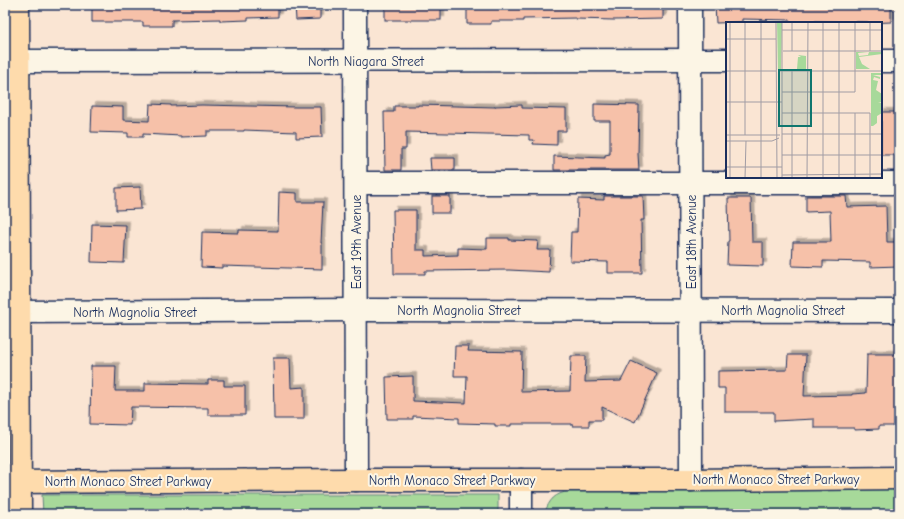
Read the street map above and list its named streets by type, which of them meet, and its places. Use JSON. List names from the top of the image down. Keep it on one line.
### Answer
{"streets":{"main road":["North Monaco Street Parkway"],"street":["North Niagara Street","East 19th Avenue","East 18th Avenue","North Magnolia Street"]},"crossings":[["North Niagara Street","East 19th Avenue"],["North Niagara Street","East 18th Avenue"],["East 19th Avenue","North Magnolia Street"],["East 19th Avenue","North Monaco Street Parkway"],["East 18th Avenue","North Magnolia Street"],["East 18th Avenue","North Monaco Street Parkway"]]}
